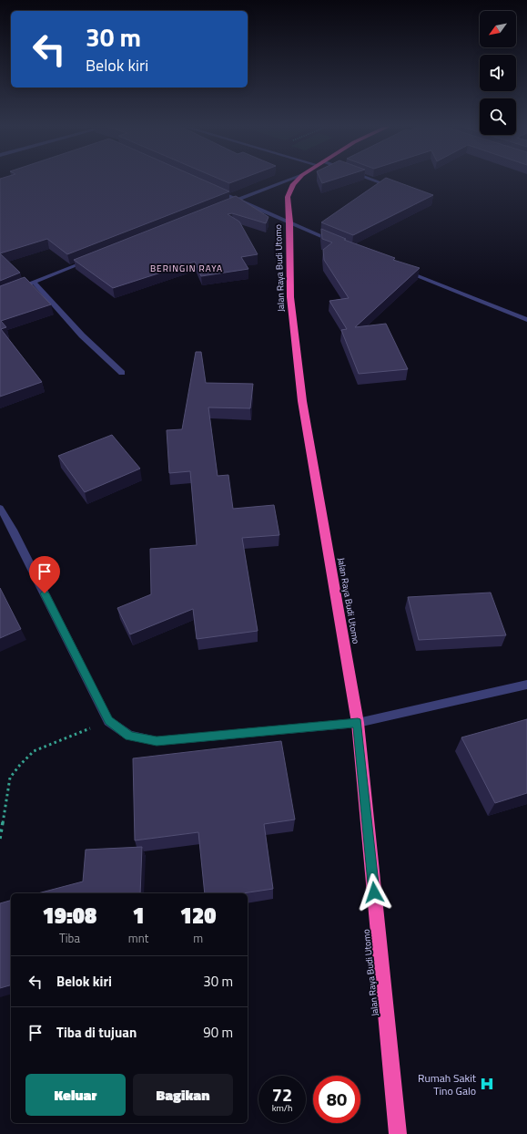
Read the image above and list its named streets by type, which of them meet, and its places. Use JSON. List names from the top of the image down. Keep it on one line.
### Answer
{"streets":{"highway":["Jalan Raya Budi Utomo"]},"districts":["BERINGIN RAYA"],"places":{"hospital":["Rumah Sakit Tino Galo"]},"north":"bottom left","page":{"turn":["30 m","Belok kiri"],"eta":["19:08","Tiba","1","mnt","120","m"],"list":[{"name":"Belok kiri","value":"30 m"},{"name":"Tiba di tujuan","value":"90 m"}],"buttons":["Keluar","Bagikan"],"speed":"72 km/h","limit":"80"}}
